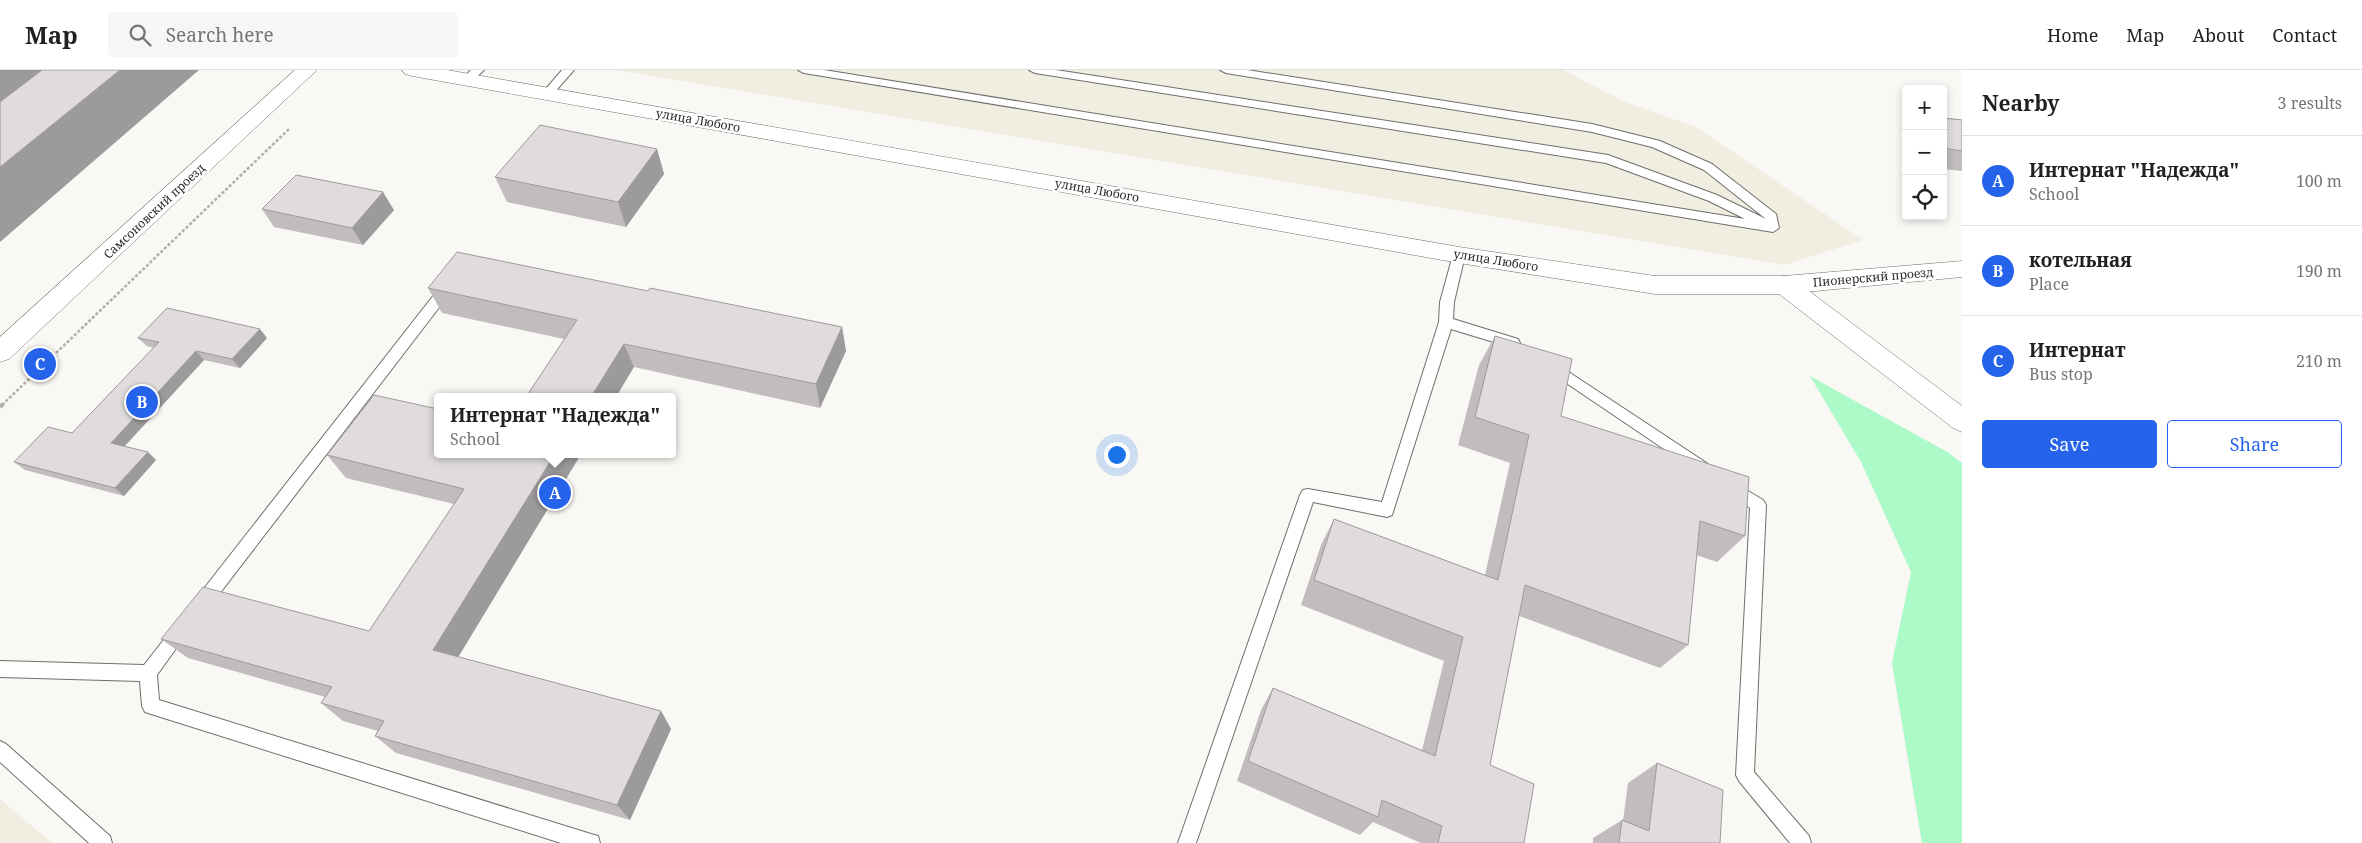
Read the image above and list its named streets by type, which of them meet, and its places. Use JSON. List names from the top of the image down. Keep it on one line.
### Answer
{"streets":{"street":["улица Любого","Самсоновский проезд","Пионерский проезд"]},"crossings":[["улица Любого","Пионерский проезд"]],"page":{"header":"Map","search":"Search here","nav":["Home","Map","About","Contact"],"heading":["Nearby","3 results"],"map_buttons":["+","−"],"list":[{"mark":"A","name":"Интернат \"Надежда\"","note":"School","value":"100 m"},{"mark":"B","name":"котельная","note":"Place","value":"190 m"},{"mark":"C","name":"Интернат","note":"Bus stop","value":"210 m"}],"pins":["C","B","A"],"popup":["Интернат \"Надежда\"","School"],"buttons":["Save","Share"]}}
